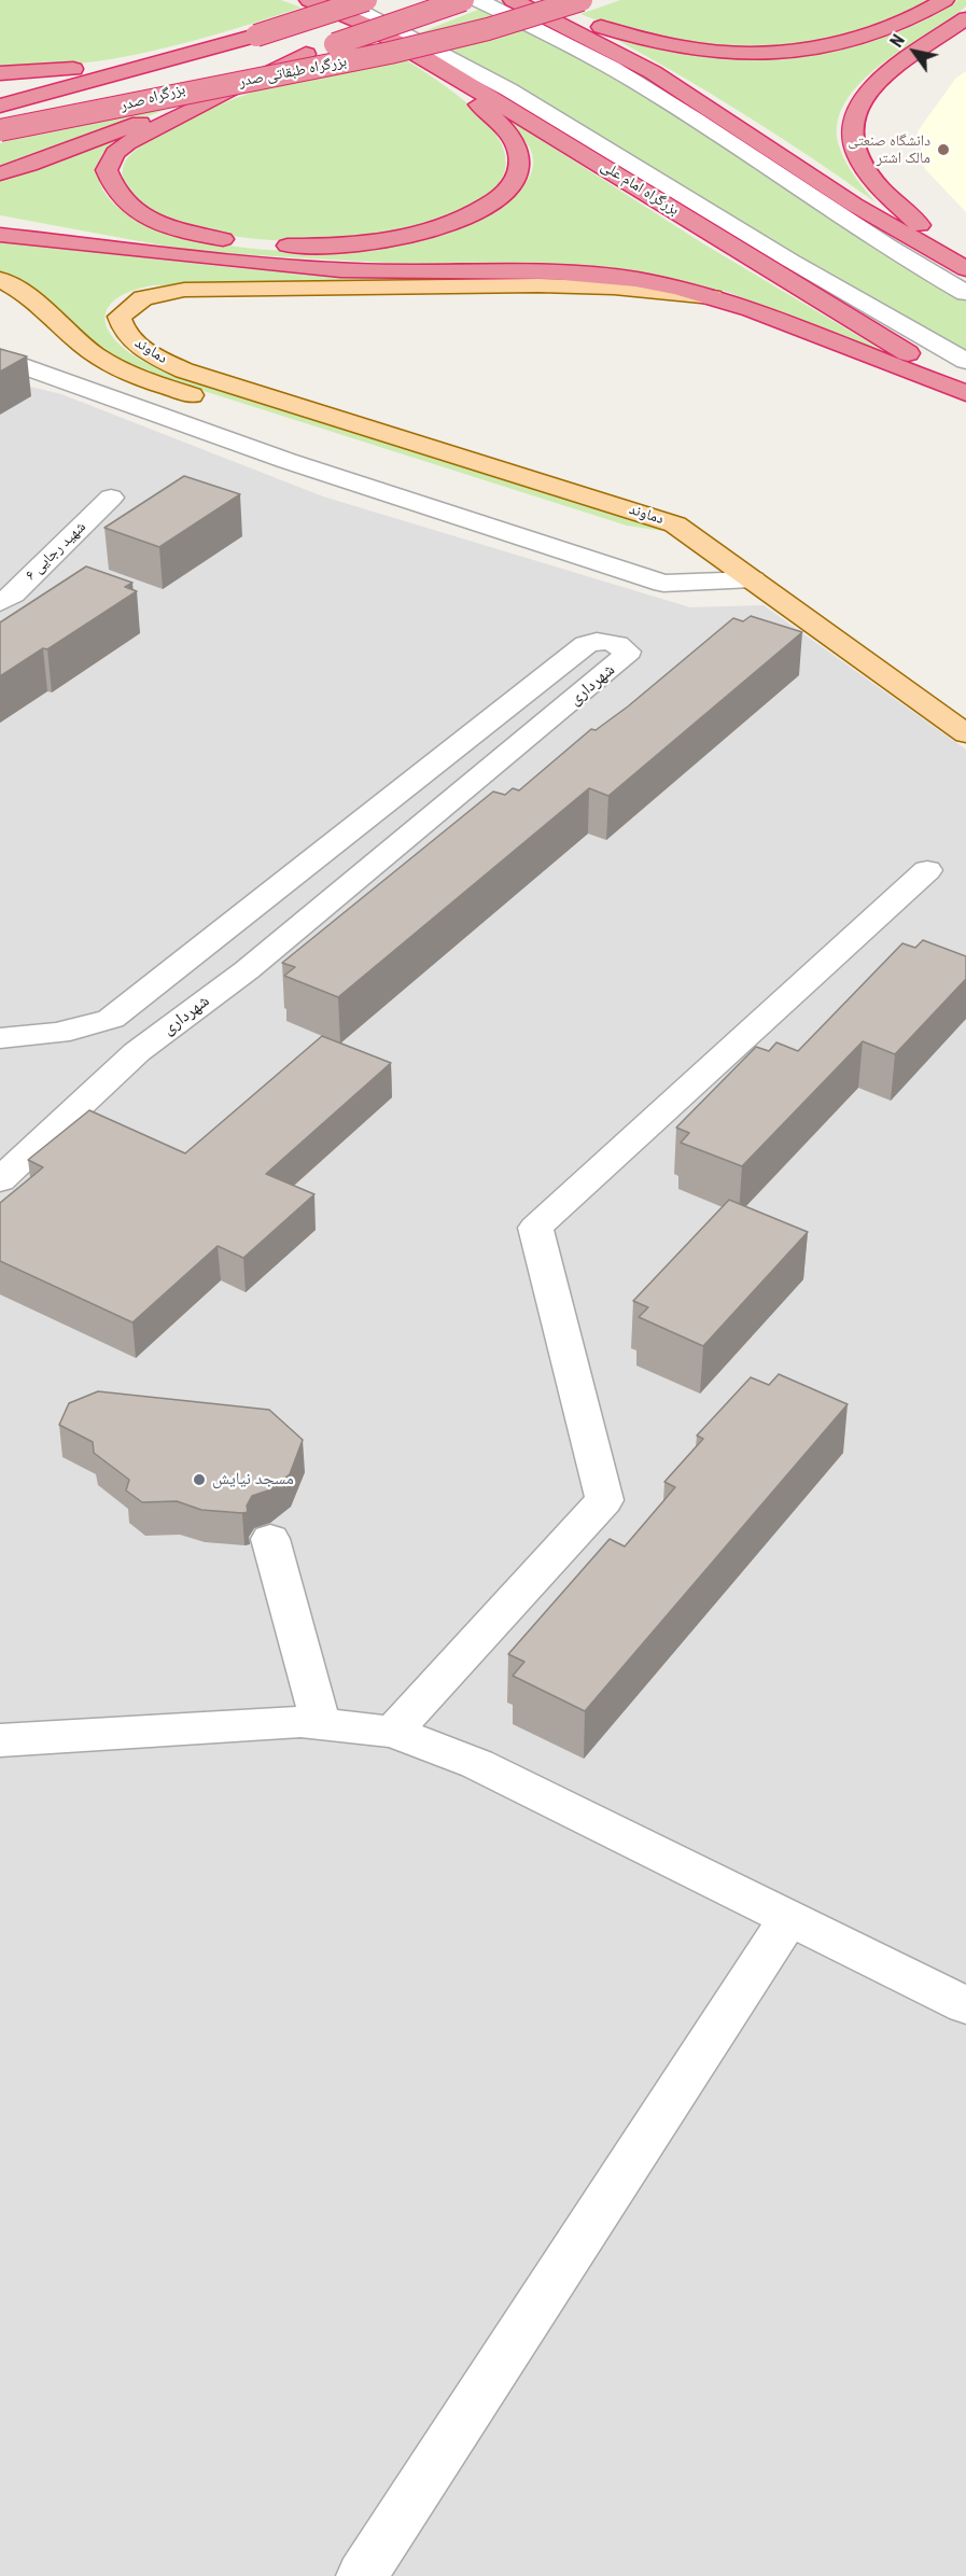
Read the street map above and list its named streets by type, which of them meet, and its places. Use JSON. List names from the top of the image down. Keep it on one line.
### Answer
{"streets":{"highway":["بزرگراه طبقاتی صدر","بزرگراه صدر","بزرگراه امام علی"],"main road":["دماوند"],"street":["شهید رجایی ۶","شهرداری"]},"places":["دانشگاه صنعتی مالک اشتر","مسجد نیایش"],"north":"top left"}
